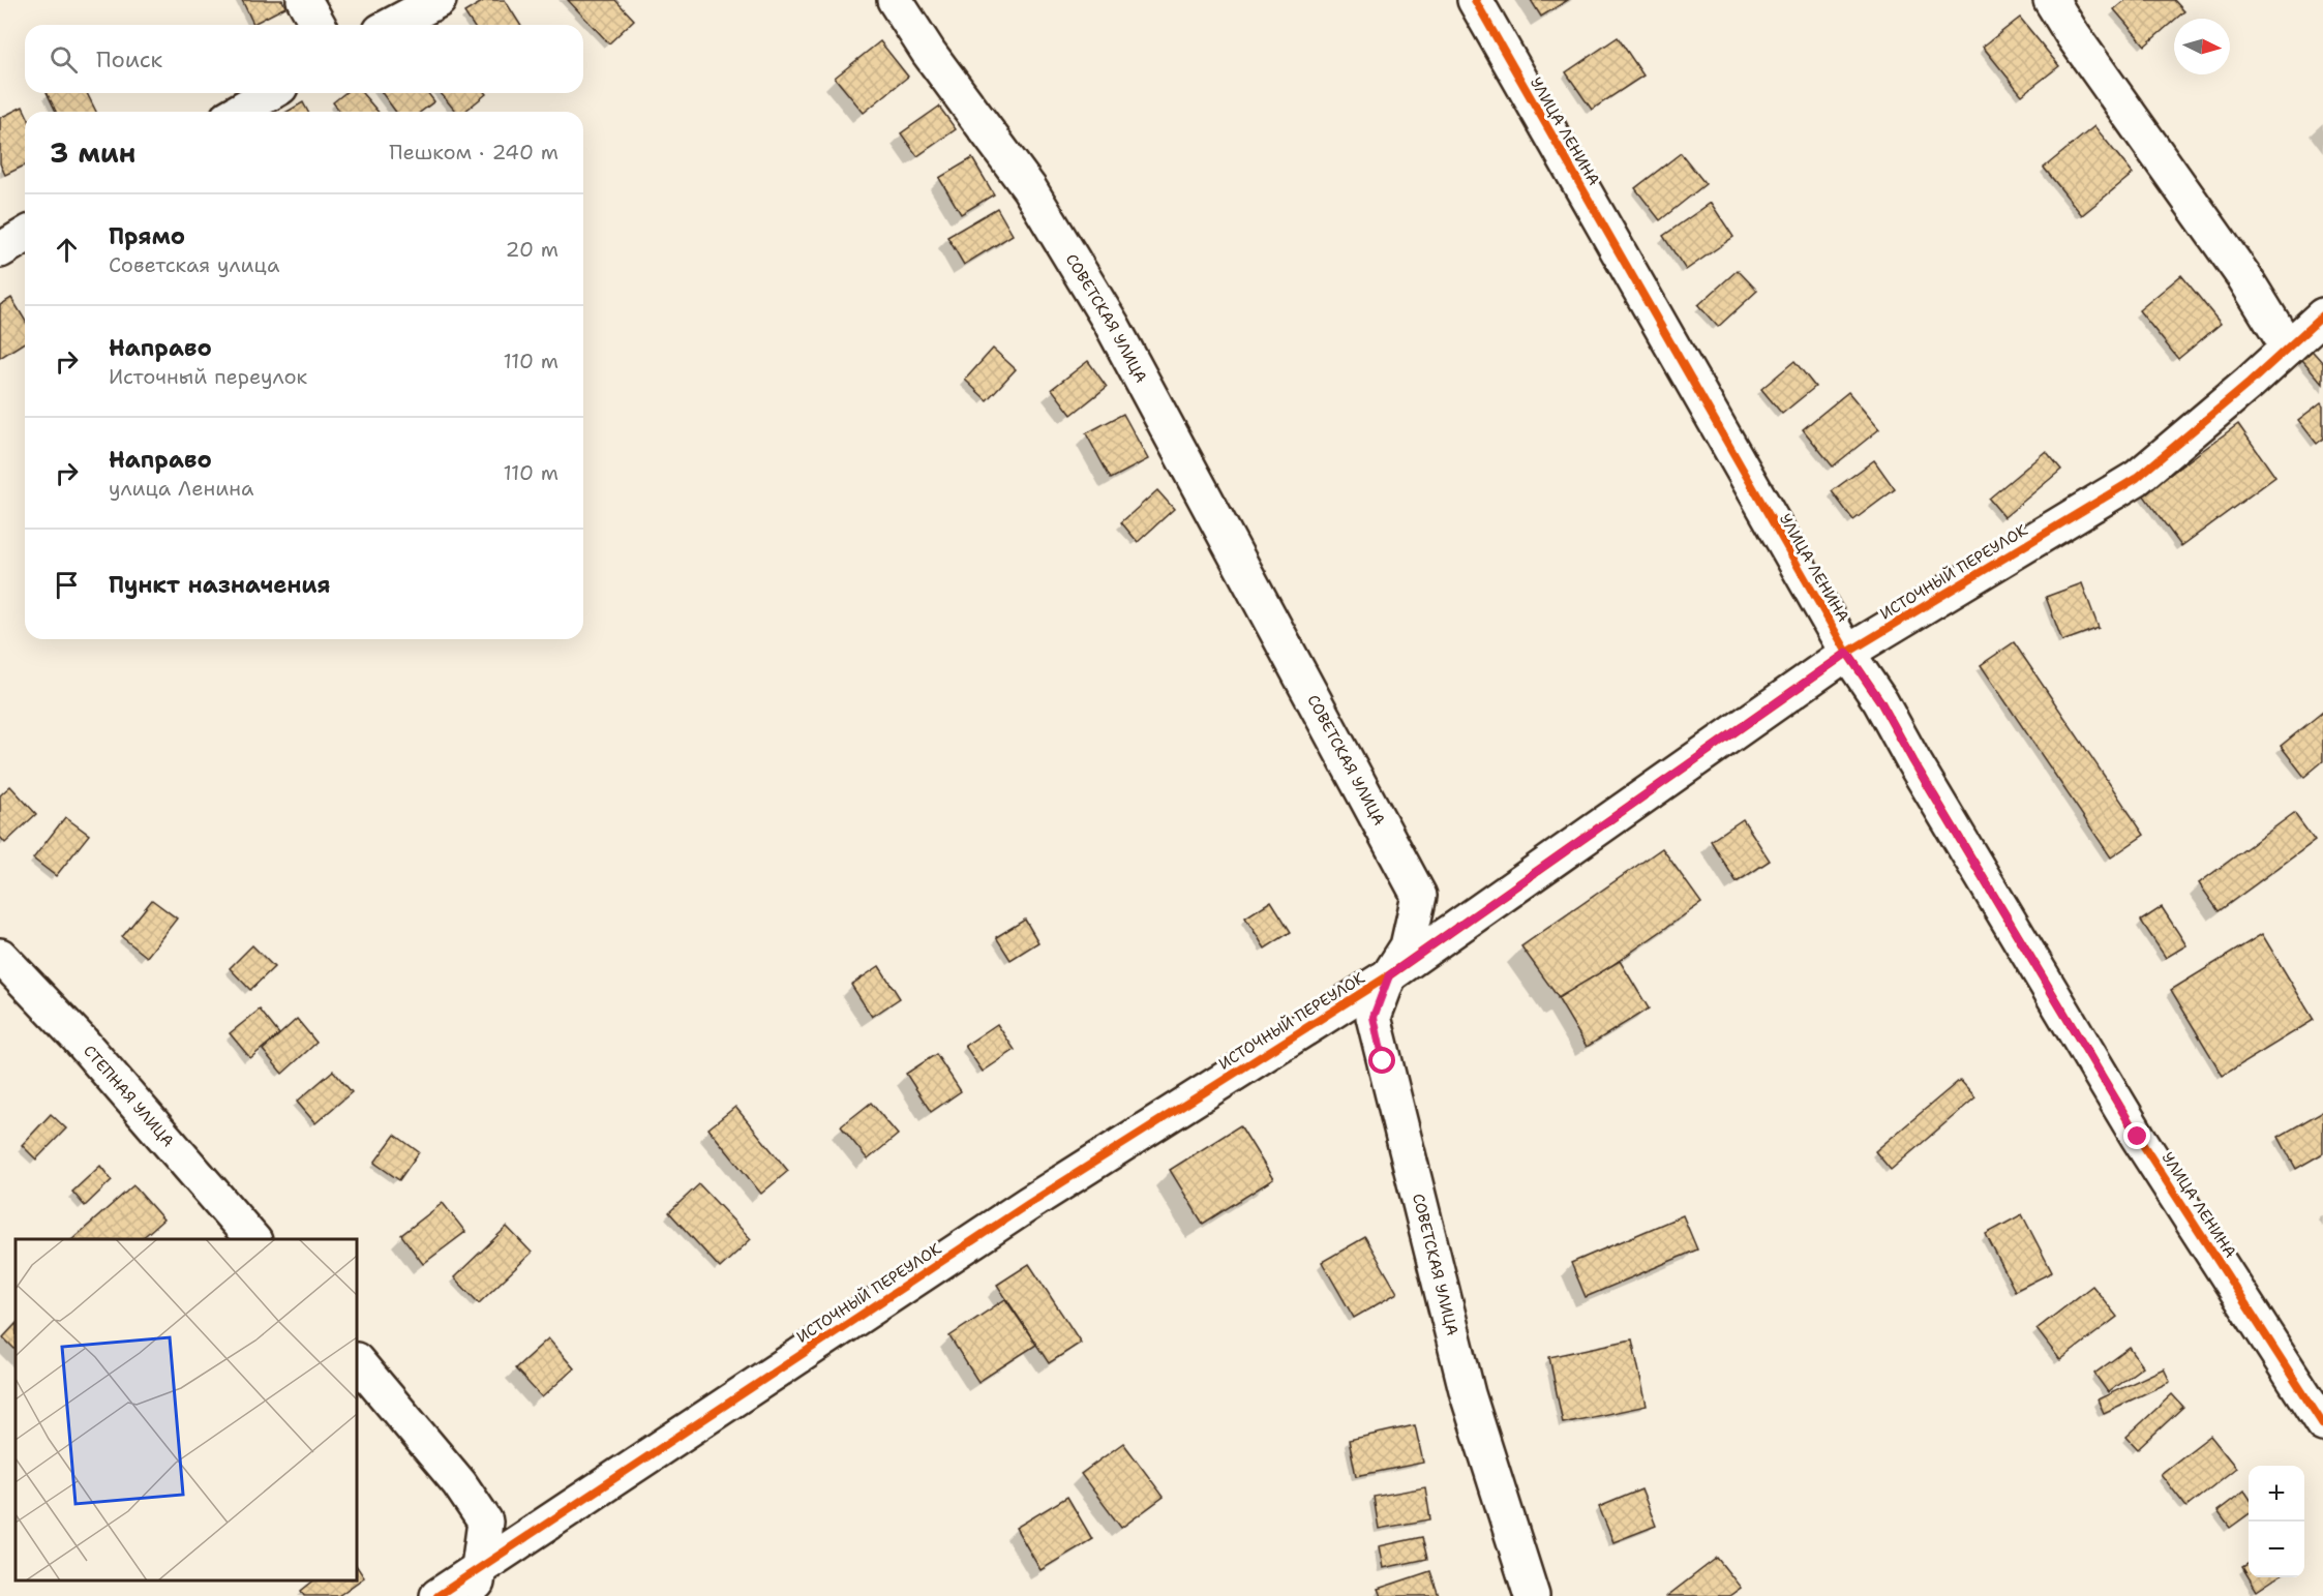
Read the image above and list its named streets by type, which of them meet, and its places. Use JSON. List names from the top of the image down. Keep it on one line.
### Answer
{"streets":{"street":["УЛИЦА ЛЕНИНА","СОВЕТСКАЯ УЛИЦА","ИСТОЧНЫЙ ПЕРЕУЛОК","СТЕПНАЯ УЛИЦА"]},"crossings":[["УЛИЦА ЛЕНИНА","ИСТОЧНЫЙ ПЕРЕУЛОК"],["СОВЕТСКАЯ УЛИЦА","ИСТОЧНЫЙ ПЕРЕУЛОК"]],"north":"right","page":{"search":"Поиск","heading":["3 мин","Пешком · 240 m"],"list":[["Прямо","Советская улица","20 m"],["Направо","Источный переулок","110 m"],["Направо","улица Ленина","110 m"],"Пункт назначения"],"map_buttons":["+","−"]}}
